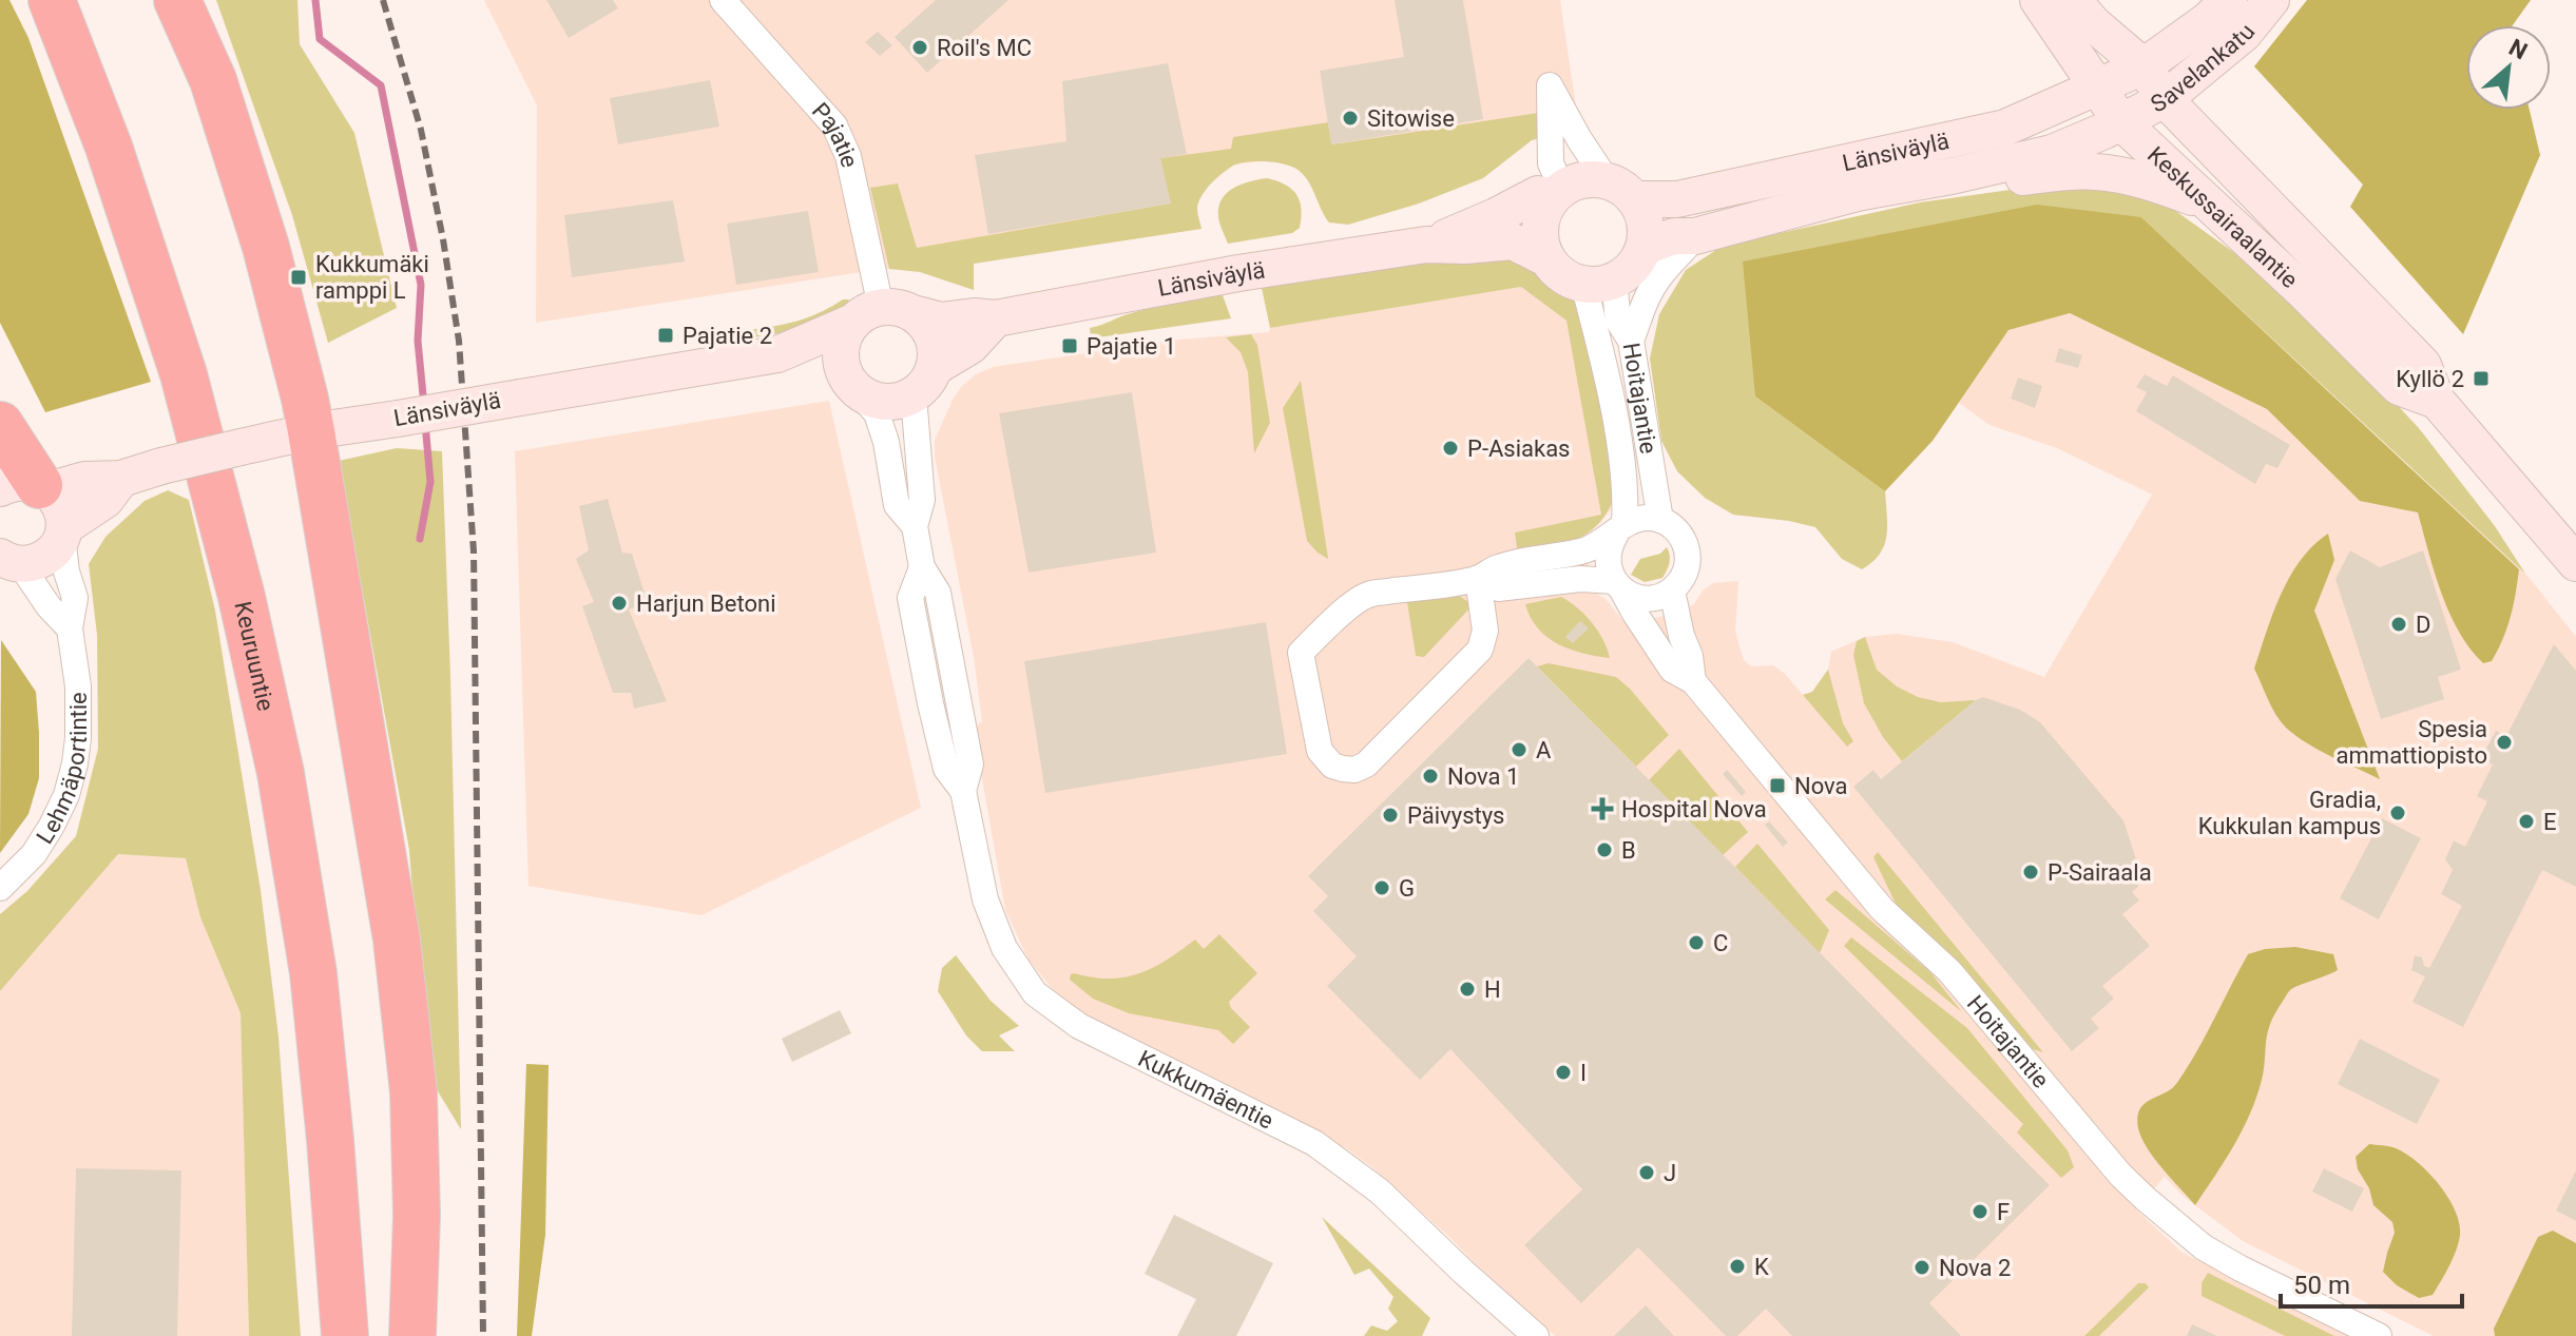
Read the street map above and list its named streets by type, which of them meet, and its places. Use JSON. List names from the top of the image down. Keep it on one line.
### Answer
{"streets":{"highway":["Keuruuntie"],"main road":["Savelankatu","Länsiväylä","Keskussairaalantie"],"street":["Pajatie","Hoitajantie","Lehmäportintie","Kukkumäentie"]},"crossings":[["Savelankatu","Länsiväylä"],["Savelankatu","Keskussairaalantie"],["Pajatie","Länsiväylä"],["Pajatie","Kukkumäentie"],["Länsiväylä","Keskussairaalantie"],["Länsiväylä","Hoitajantie"],["Länsiväylä","Lehmäportintie"],["Länsiväylä","Kukkumäentie"]],"places":{"other":["Roil's MC","Sitowise","P-Asiakas","Harjun Betoni","D","Spesia ammattiopisto","A","Nova 1","Gradia, Kukkulan kampus","Päivystys","E","B","P-Sairaala","G","C","H","I","J","F","K","Nova 2"],"transit":["Kukkumäki ramppi L","Pajatie 2","Pajatie 1","Kyllö 2","Nova"],"health":["Hospital Nova"]},"scale_bar":"50 m","north":"top right"}
